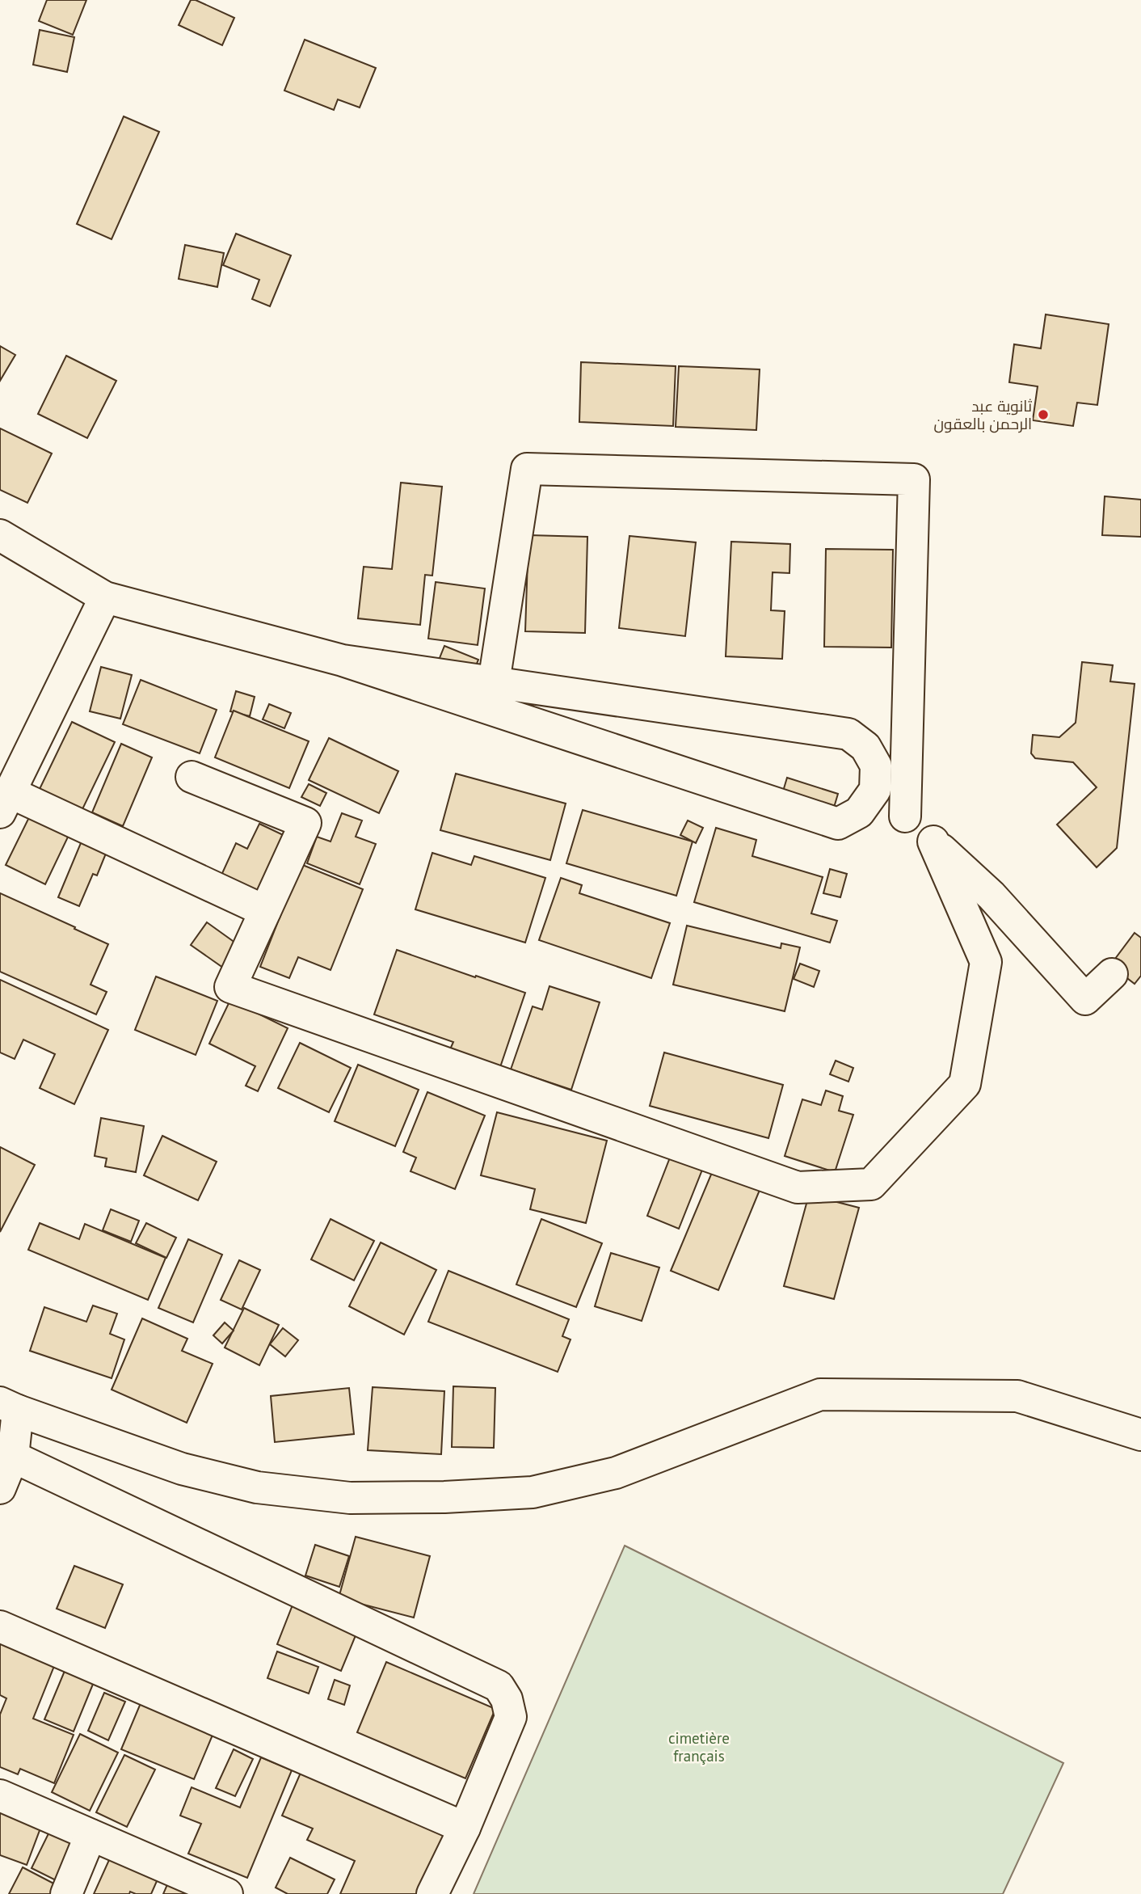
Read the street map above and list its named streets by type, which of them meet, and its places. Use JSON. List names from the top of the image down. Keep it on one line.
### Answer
{"parks":["cimetière français"],"places":["ثانوية عبد الرحمن بالعقون"]}
